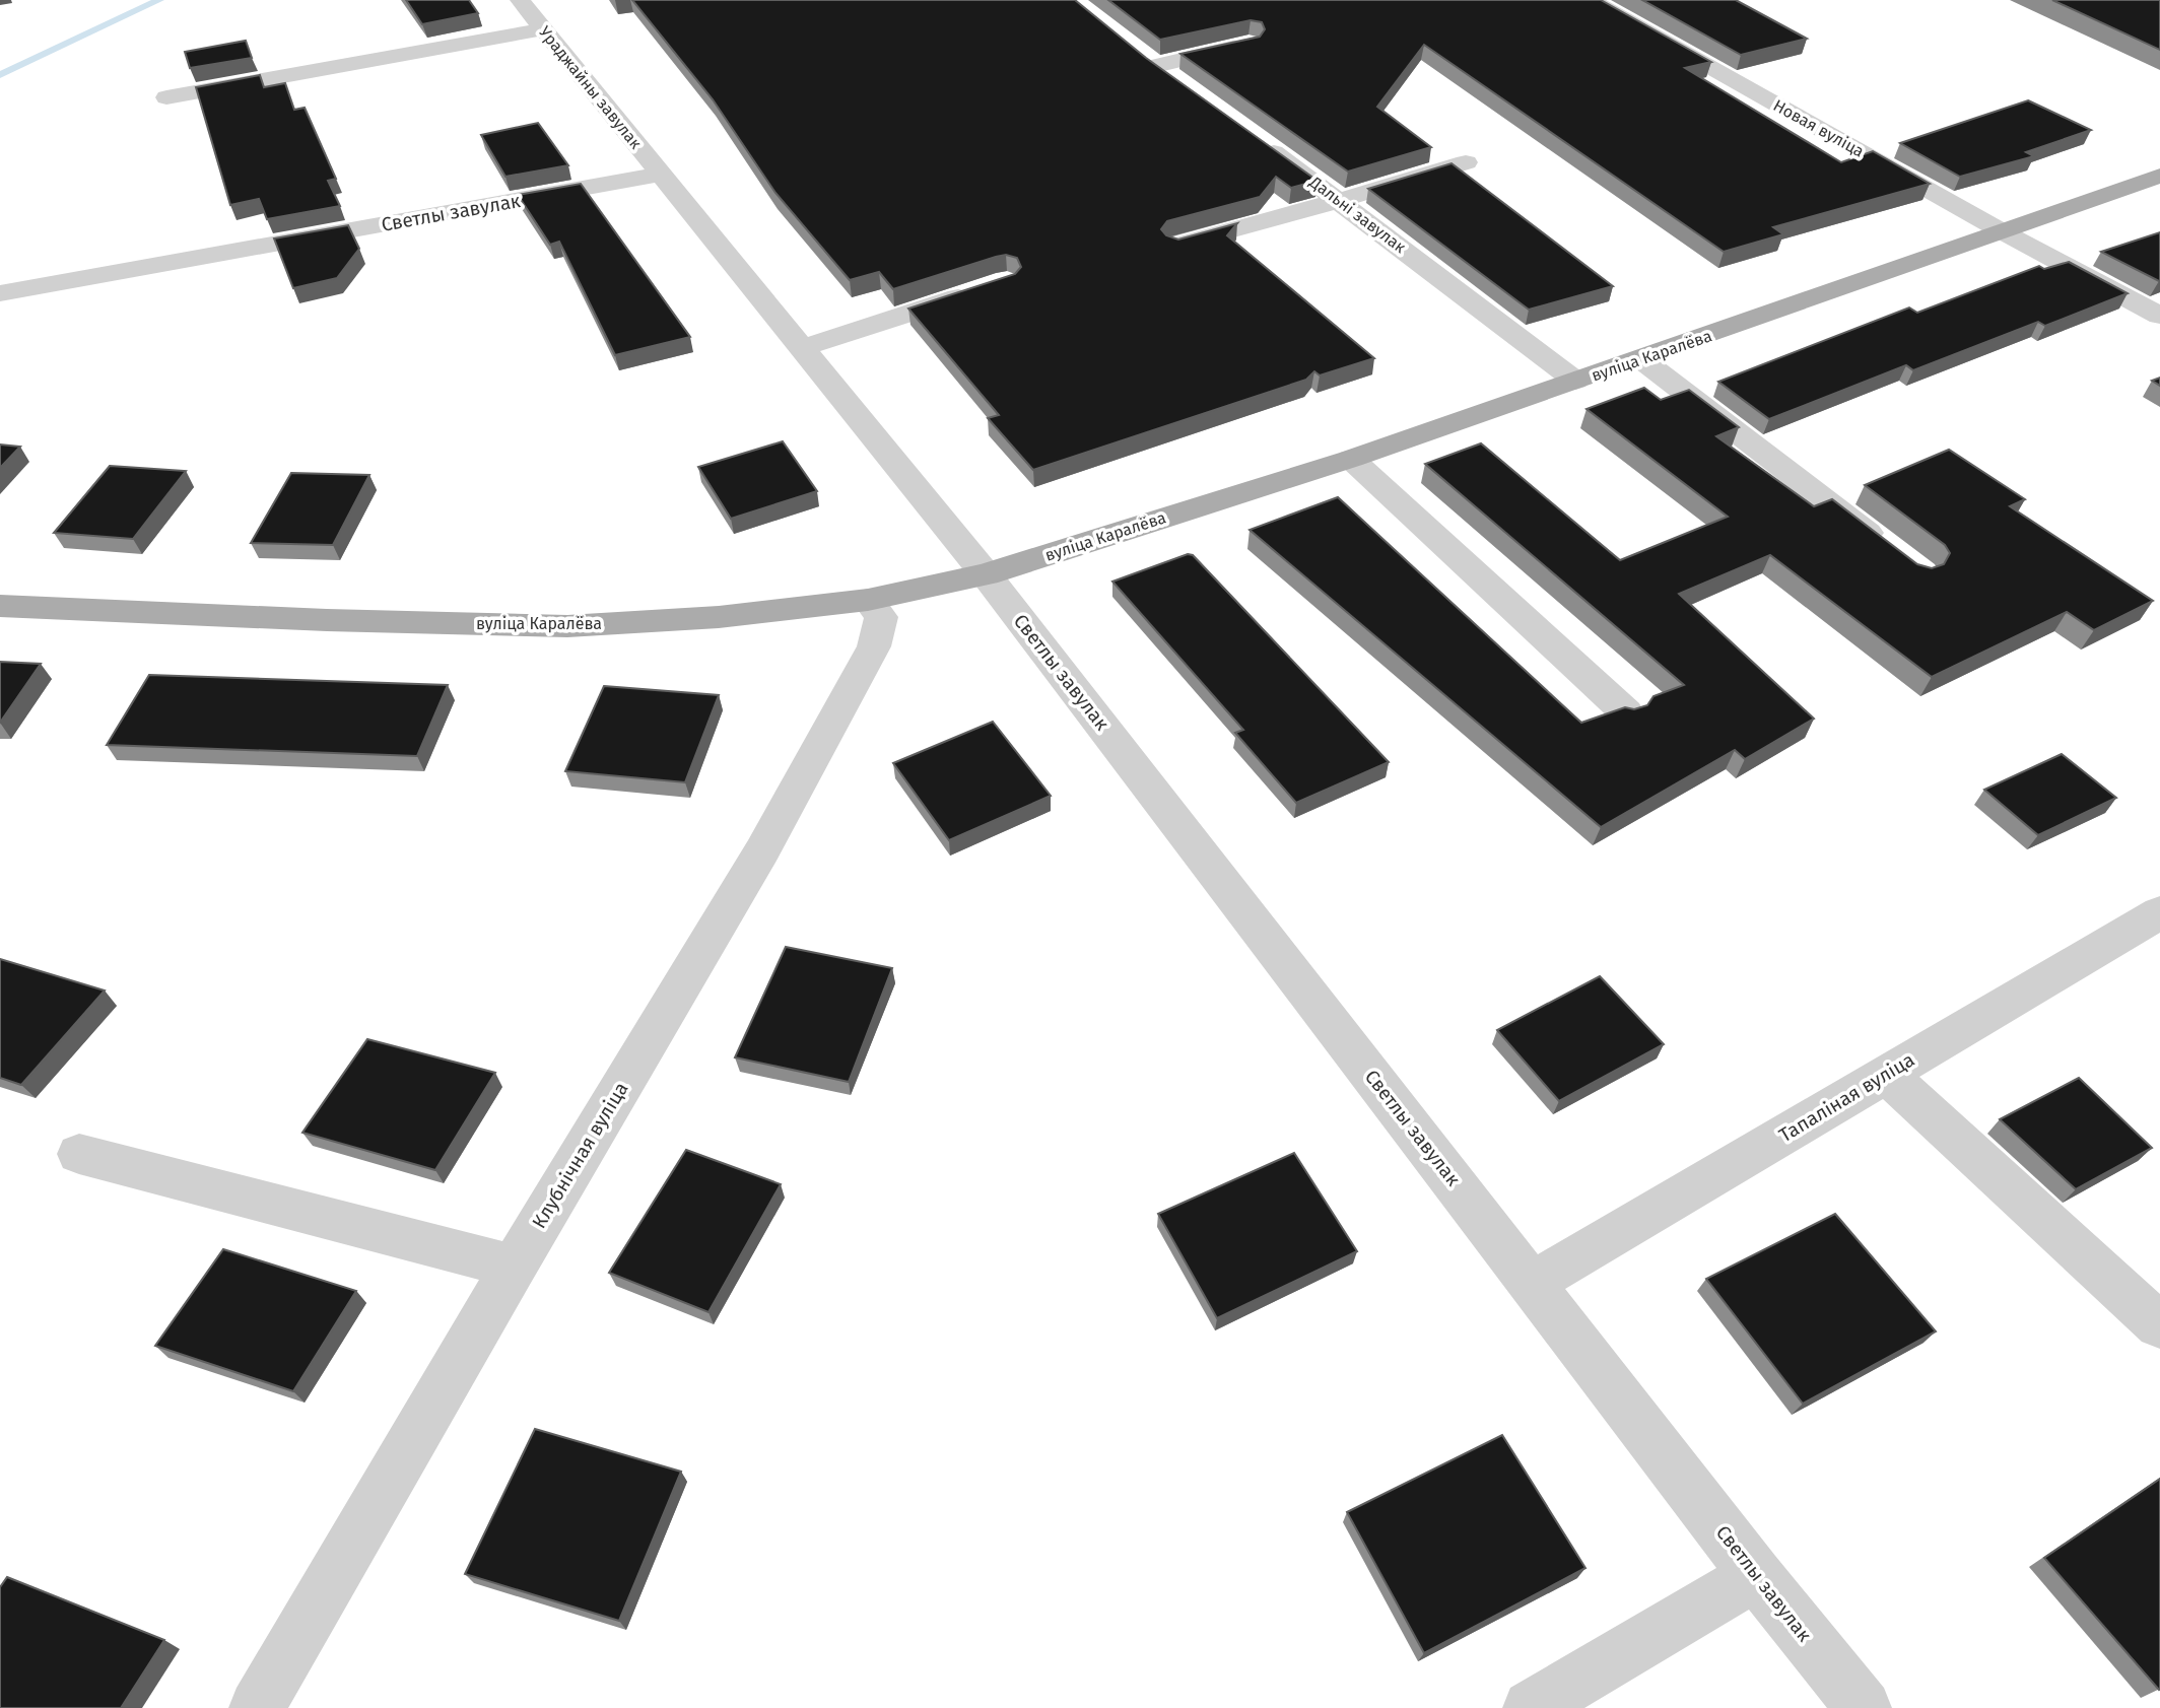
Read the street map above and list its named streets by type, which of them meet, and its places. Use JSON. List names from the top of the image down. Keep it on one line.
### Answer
{"streets":{"main road":["вуліца Каралёва"],"street":["Ураджайны завулак","Новая вуліца","Светлы завулак","Дальні завулак","Тапаліная вуліца","Клубнічная вуліца"]},"crossings":[["Ураджайны завулак","Светлы завулак"],["Новая вуліца","вуліца Каралёва"],["Светлы завулак","вуліца Каралёва"],["Светлы завулак","Тапаліная вуліца"],["Дальні завулак","вуліца Каралёва"],["вуліца Каралёва","Клубнічная вуліца"]]}
